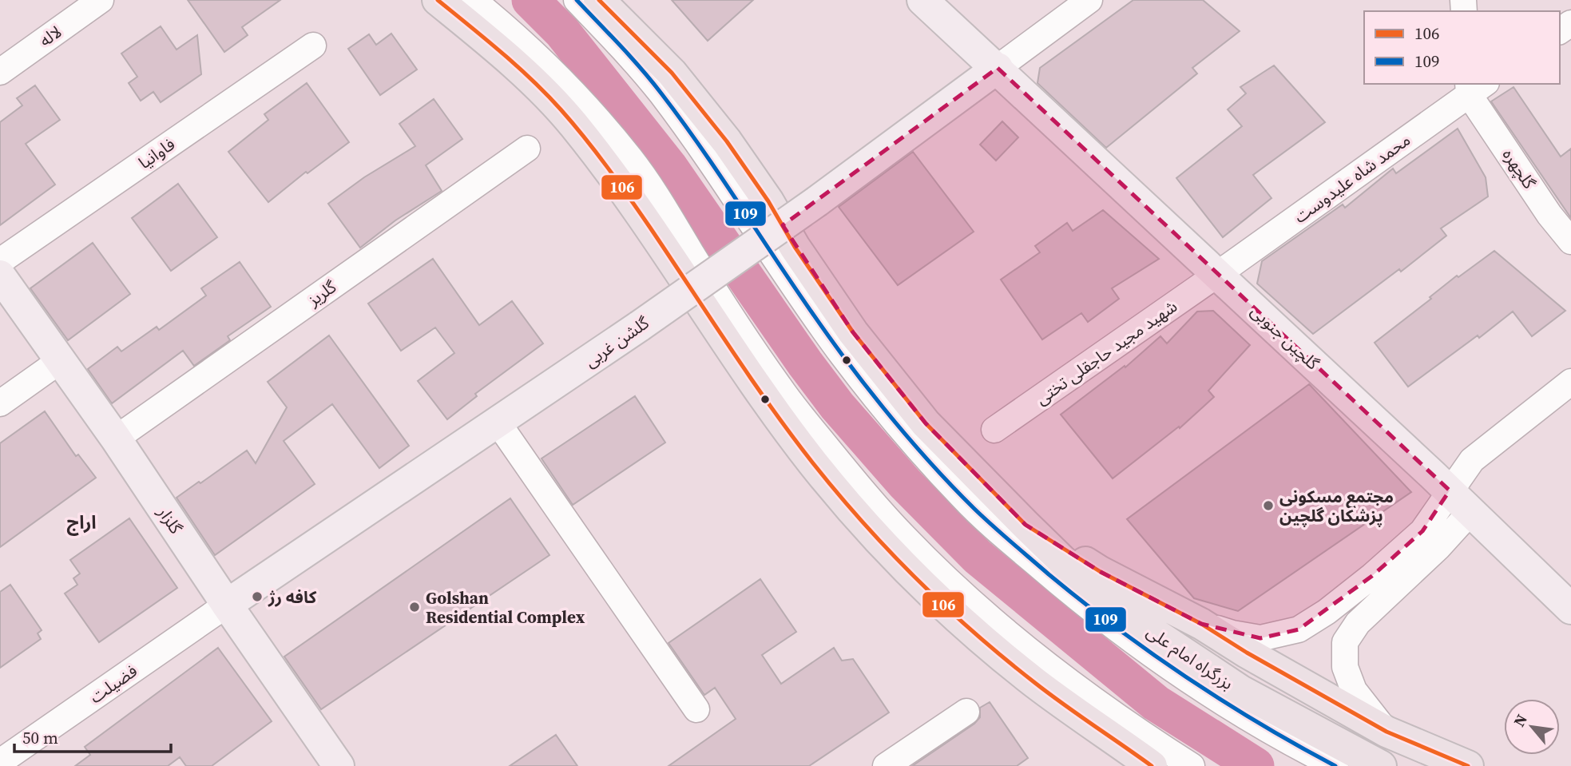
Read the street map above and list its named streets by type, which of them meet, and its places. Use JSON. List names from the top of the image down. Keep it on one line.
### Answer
{"streets":{"highway":["بزرگراه امام علی"],"main road":["گلچین جنوبی","گلشن غربی","گلزار"],"street":["لاله","فاوانیا","گلچهره","محمد شاه علیدوست","گلریز","شهید مجید حاجقلی تختی","فضیلت"]},"crossings":[["گلچهره","محمد شاه علیدوست"],["محمد شاه علیدوست","گلچین جنوبی"],["محمد شاه علیدوست","شهید مجید حاجقلی تختی"],["گلریز","گلزار"],["گلچین جنوبی","گلشن غربی"],["گلچین جنوبی","شهید مجید حاجقلی تختی"],["گلشن غربی","گلزار"],["گلشن غربی","فضیلت"],["گلزار","فضیلت"]],"districts":["اراج"],"places":["مجتمع مسکونی پزشکان گلچین","کافه رژ","Golshan Residential Complex"],"lines":["transit line 106","transit line 109"],"legend":["106","109"],"scale_bar":"50 m","north":"top left"}
